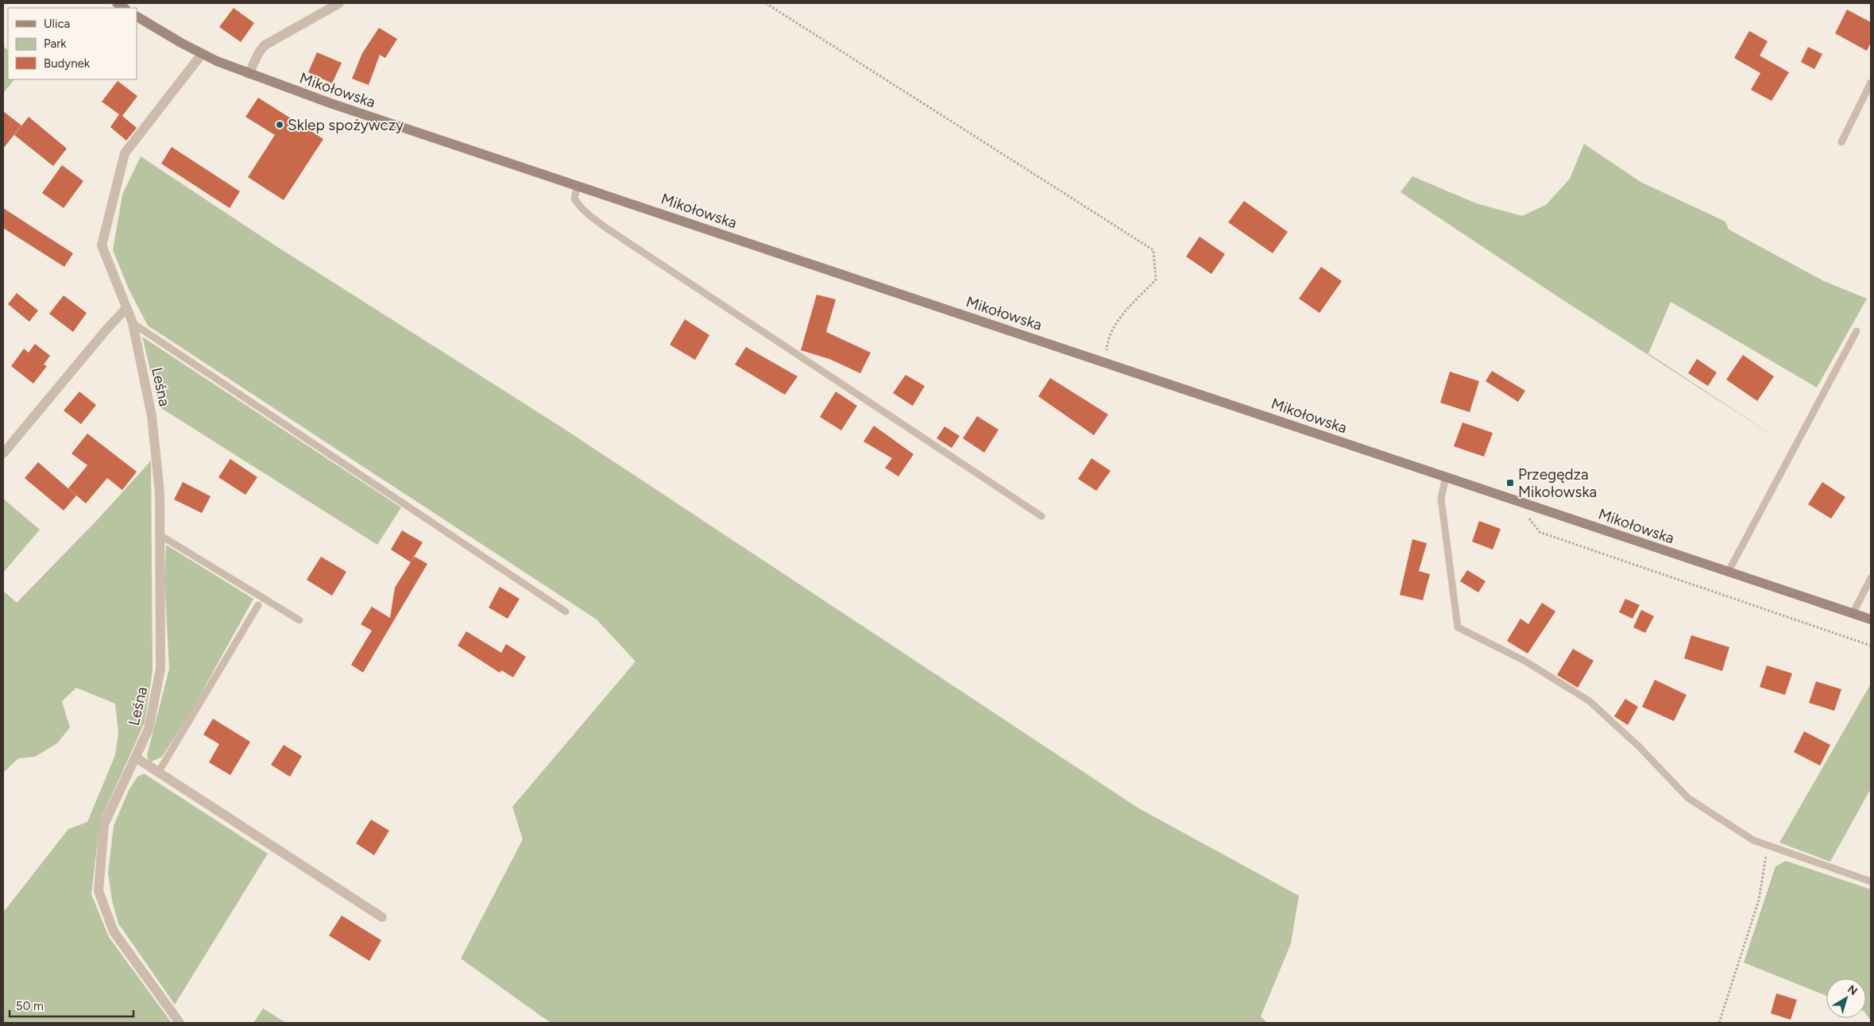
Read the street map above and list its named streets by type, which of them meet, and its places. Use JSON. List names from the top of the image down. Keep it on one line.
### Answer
{"streets":{"main road":["Mikołowska"],"street":["Leśna"]},"crossings":[["Mikołowska","Leśna"]],"places":{"other":["Sklep spożywczy"],"transit":["Przegędza Mikołowska"]},"legend":["Ulica","Park","Budynek"],"scale_bar":"50 m","north":"top right"}
